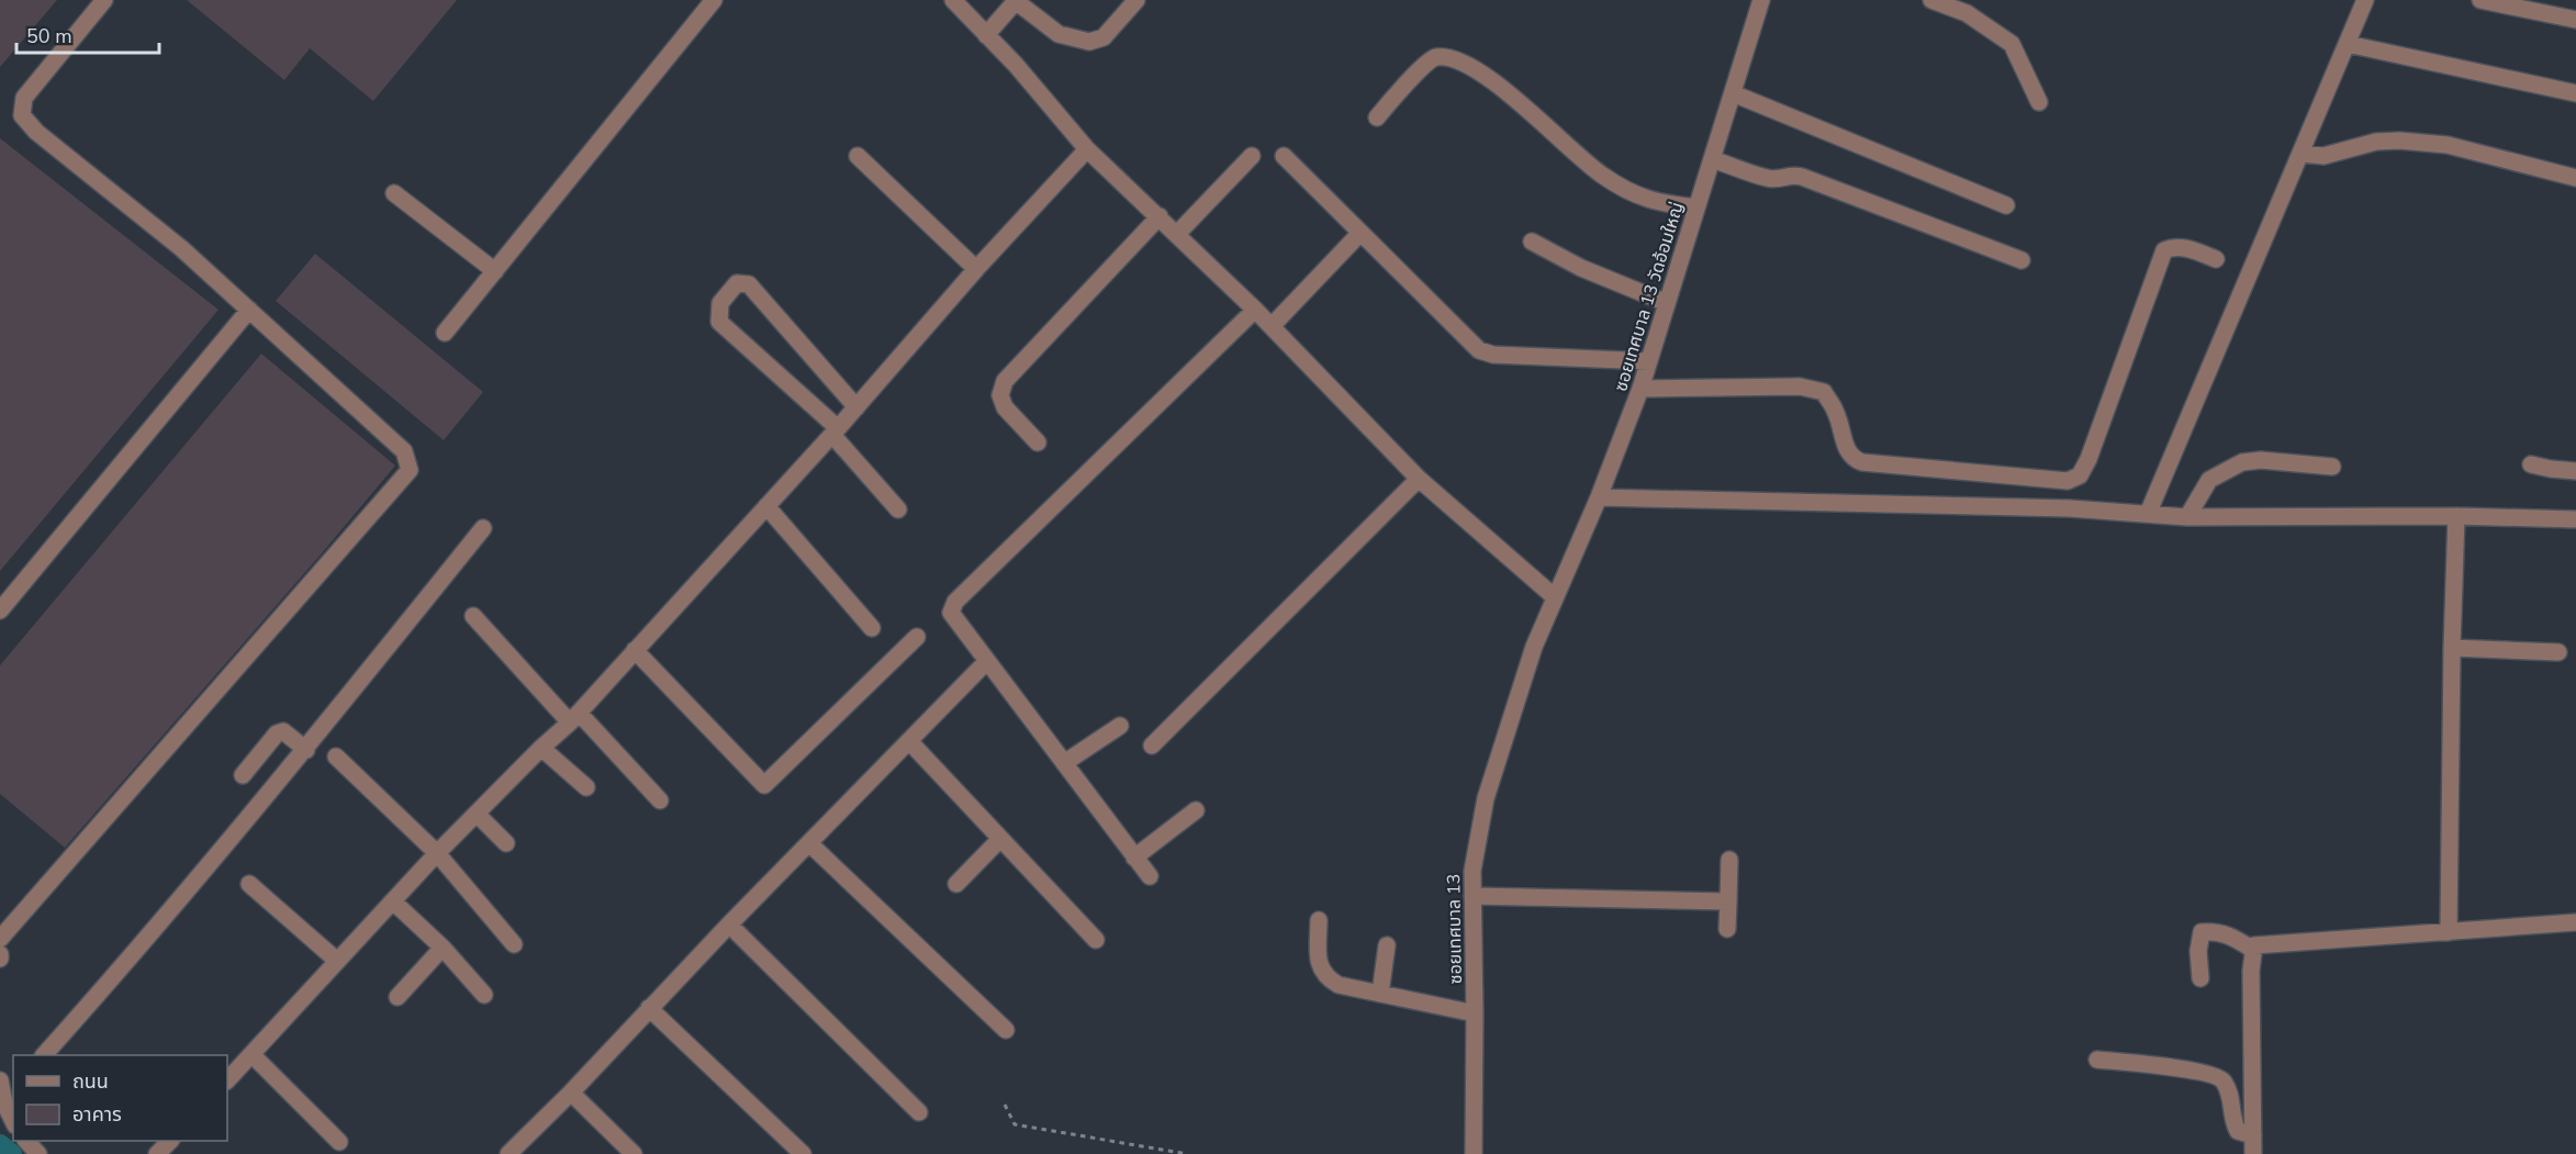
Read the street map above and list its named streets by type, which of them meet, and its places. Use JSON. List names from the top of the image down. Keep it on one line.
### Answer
{"streets":{"street":["ซอยเทศบาล 13 วัดอ้อมใหญ่","ซอยเทศบาล 13"]},"crossings":[["ซอยเทศบาล 13 วัดอ้อมใหญ่","ซอยเทศบาล 13"]],"legend":["ถนน","อาคาร"],"scale_bar":"50 m"}
